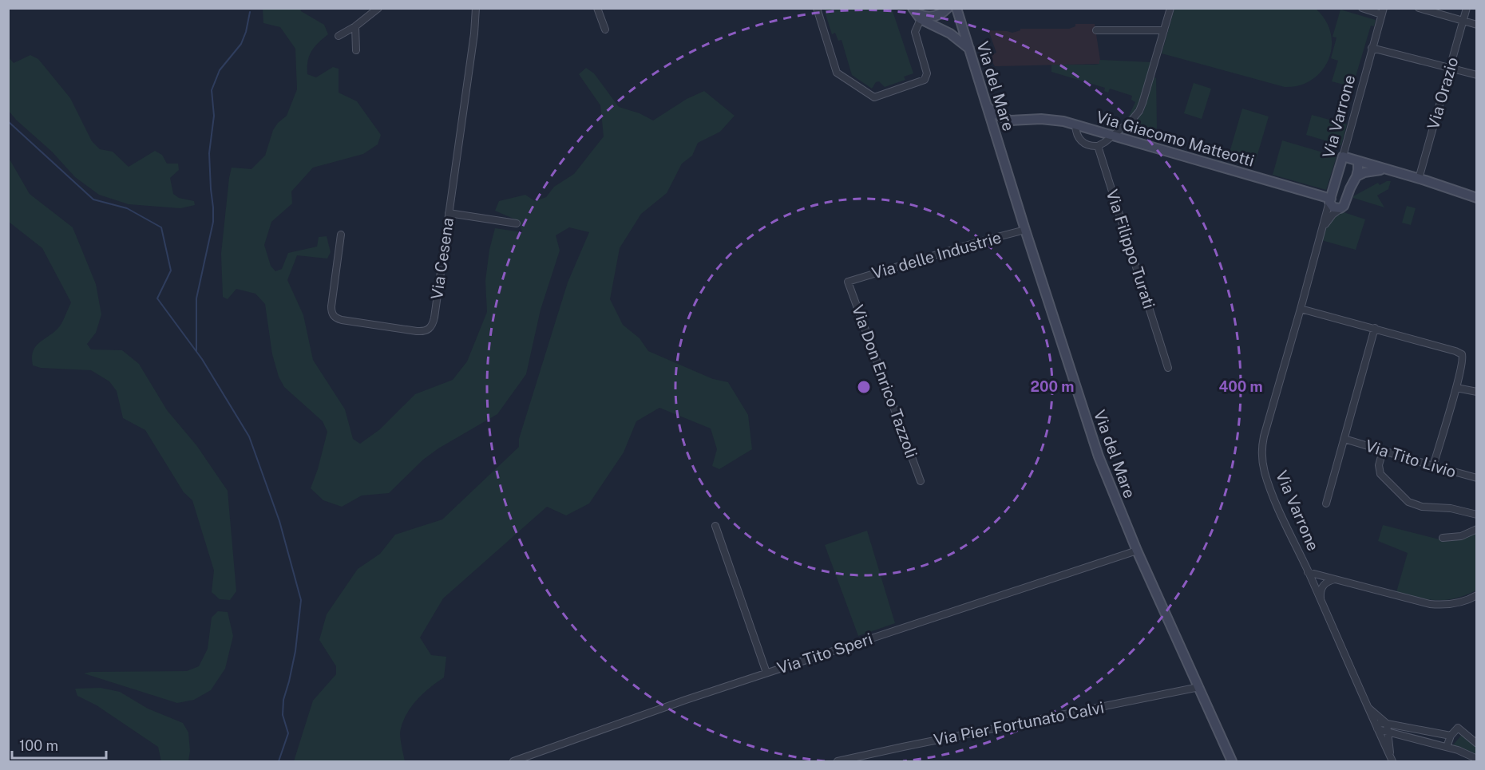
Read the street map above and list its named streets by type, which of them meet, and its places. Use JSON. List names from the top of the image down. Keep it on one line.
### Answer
{"streets":{"main road":["Via del Mare","Via Varrone","Via Giacomo Matteotti"],"street":["Via Orazio","Via Filippo Turati","Via delle Industrie","Via Cesena","Via Don Enrico Tazzoli","Via Tito Livio","Via Tito Speri","Via Pier Fortunato Calvi"]},"crossings":[["Via del Mare","Via delle Industrie"],["Via del Mare","Via Tito Speri"],["Via del Mare","Via Pier Fortunato Calvi"],["Via Varrone","Via Giacomo Matteotti"],["Via delle Industrie","Via Don Enrico Tazzoli"]],"scale_bar":"100 m","rings":["200 m","400 m"]}
